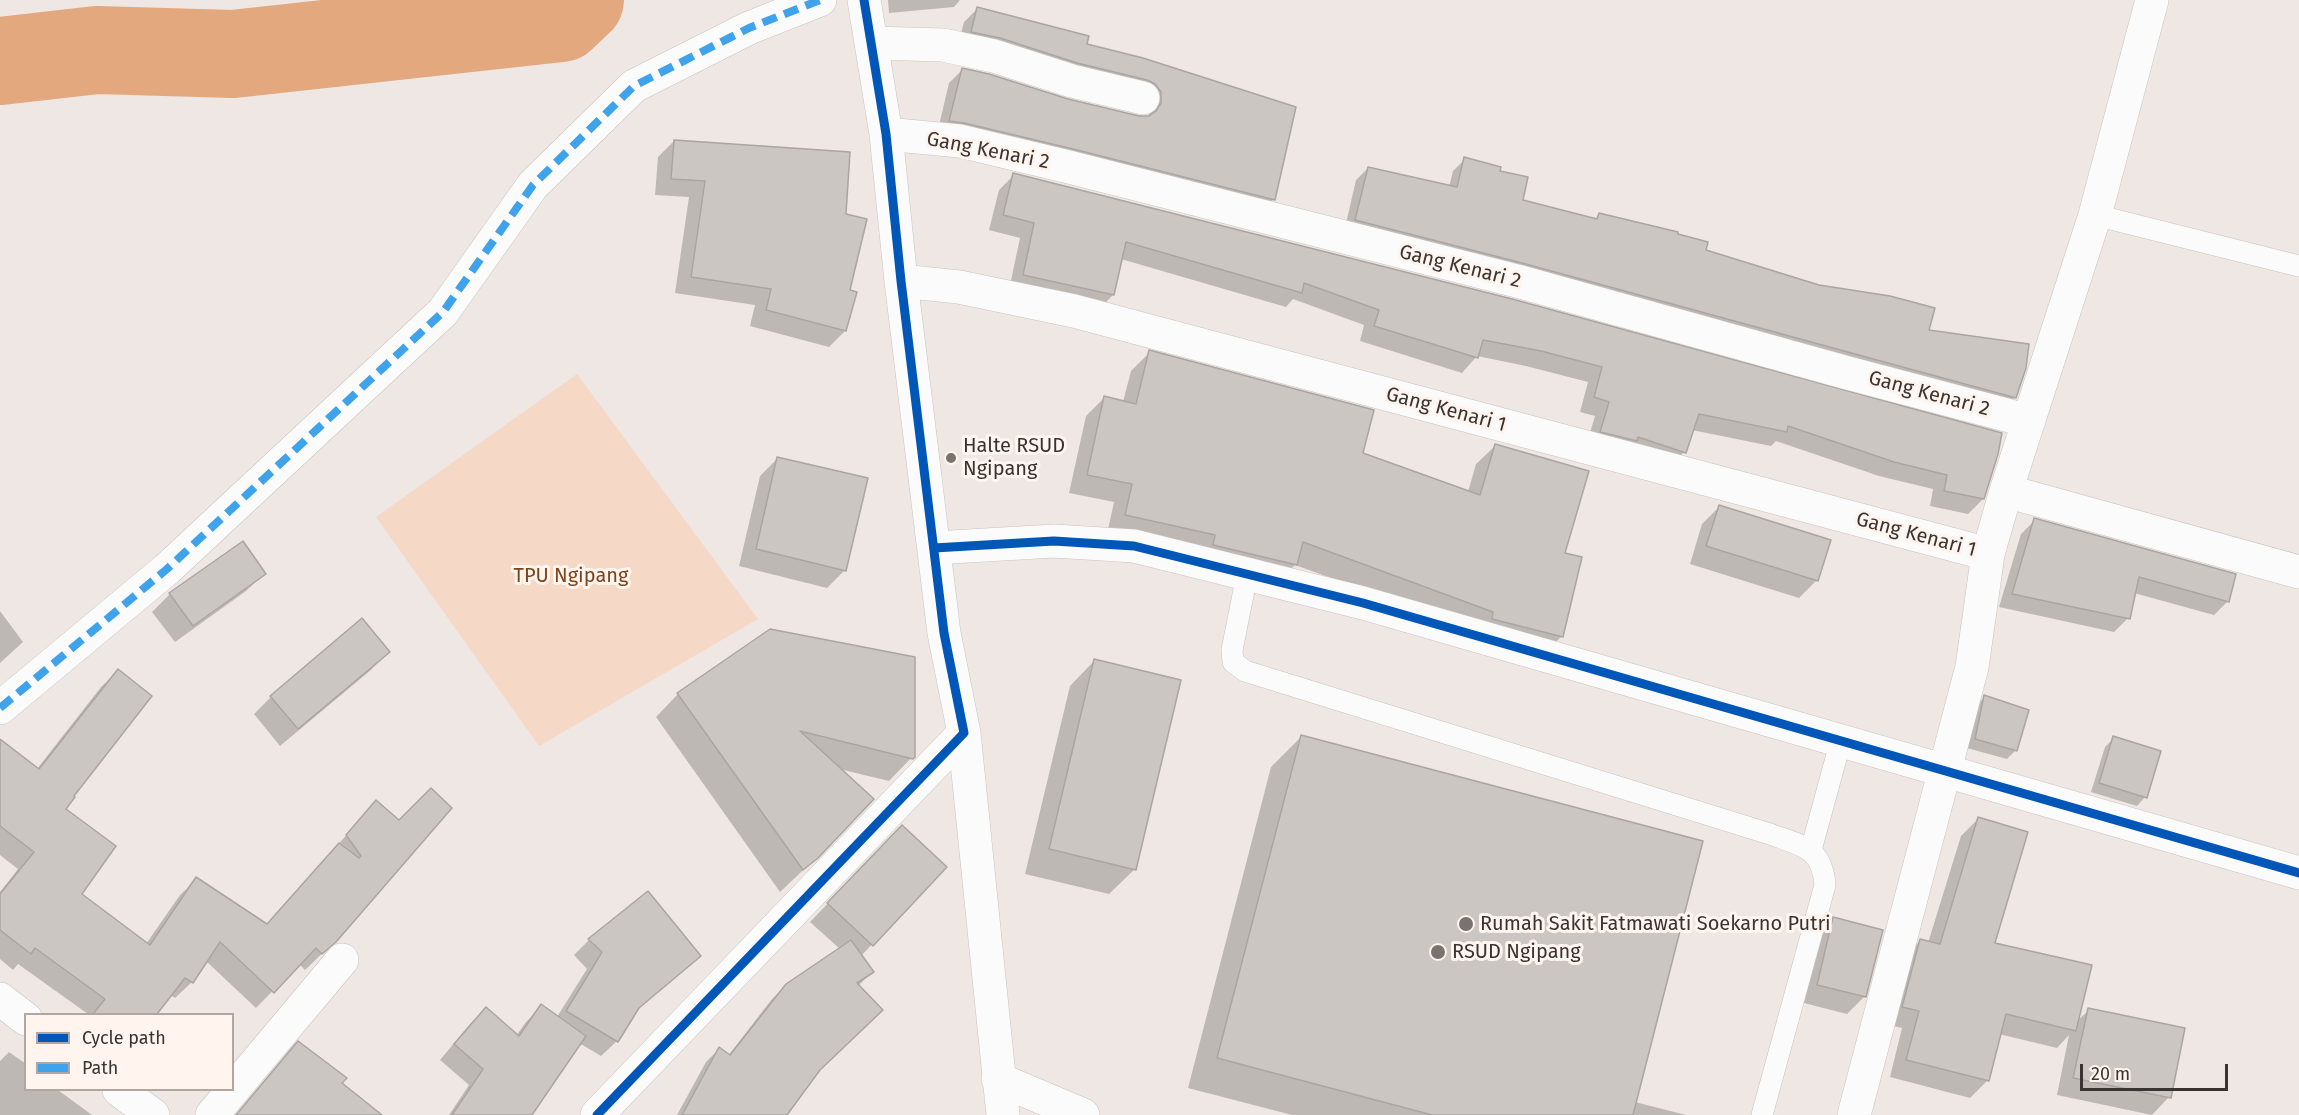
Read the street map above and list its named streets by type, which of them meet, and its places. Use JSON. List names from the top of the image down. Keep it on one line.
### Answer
{"streets":{"street":["Gang Kenari 2","Gang Kenari 1"]},"parks":["TPU Ngipang"],"places":["Halte RSUD Ngipang","Rumah Sakit Fatmawati Soekarno Putri","RSUD Ngipang"],"legend":["Cycle path","Path"],"scale_bar":"20 m"}
